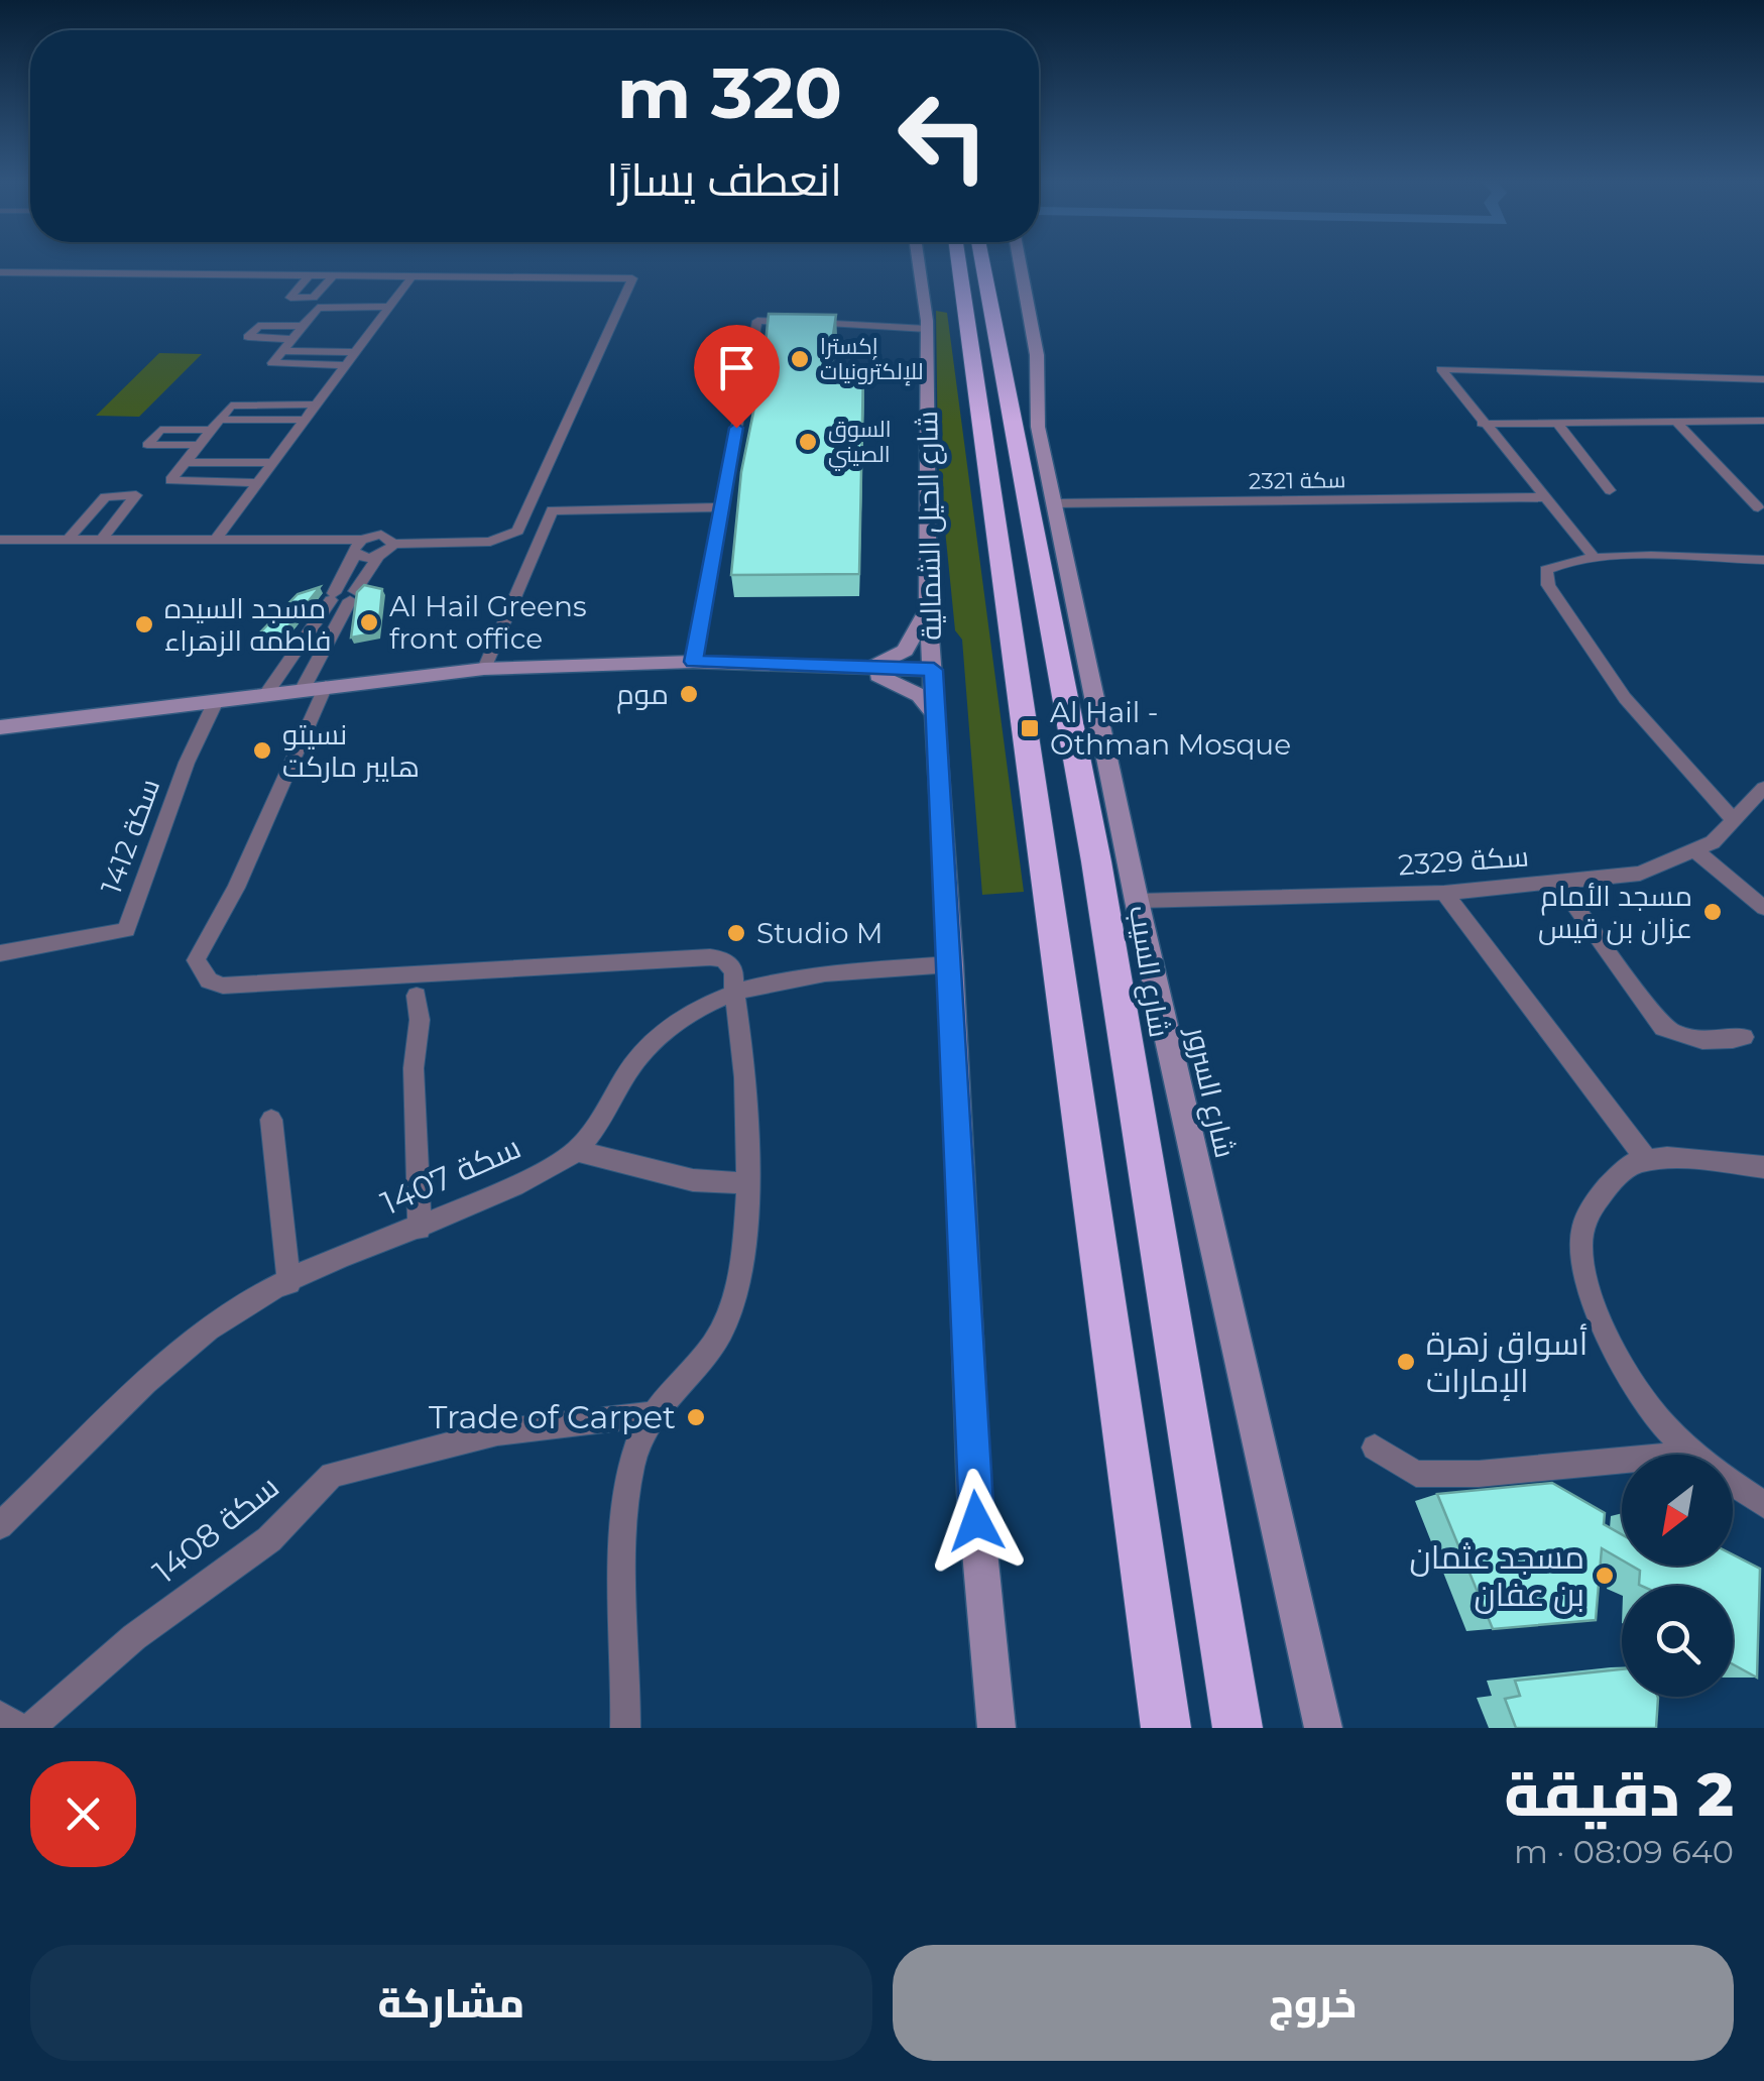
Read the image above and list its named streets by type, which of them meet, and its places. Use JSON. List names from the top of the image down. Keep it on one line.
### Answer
{"streets":{"highway":["شارع السيب"],"street":["سكة 2321","شارع الحيل الشمالية","سكة 1412","سكة 2329","شارع السرور","سكة 1407","سكة 1408"]},"crossings":[["سكة 2321","شارع السرور"],["شارع الحيل الشمالية","سكة 1407"],["سكة 2329","شارع السرور"]],"places":{"other":["إكسترا للإلكترونيات","السوق الصيني","Al Hail Greens front office","مسجد السيده فاطمه الزهراء","موم","نسيتو هايبر ماركت","مسجد الأمام عزان بن قيس","Studio M","أسواق زهرة الإمارات","Trade of Carpet","مسجد عثمان بن عفان"],"transit":["Al Hail - Othman Mosque"]},"north":"bottom left","page":{"turn":["320 m","انعطف يسارًا"],"heading":["2 دقيقة","640 m · 08:09"],"buttons":["خروج","مشاركة"]}}
